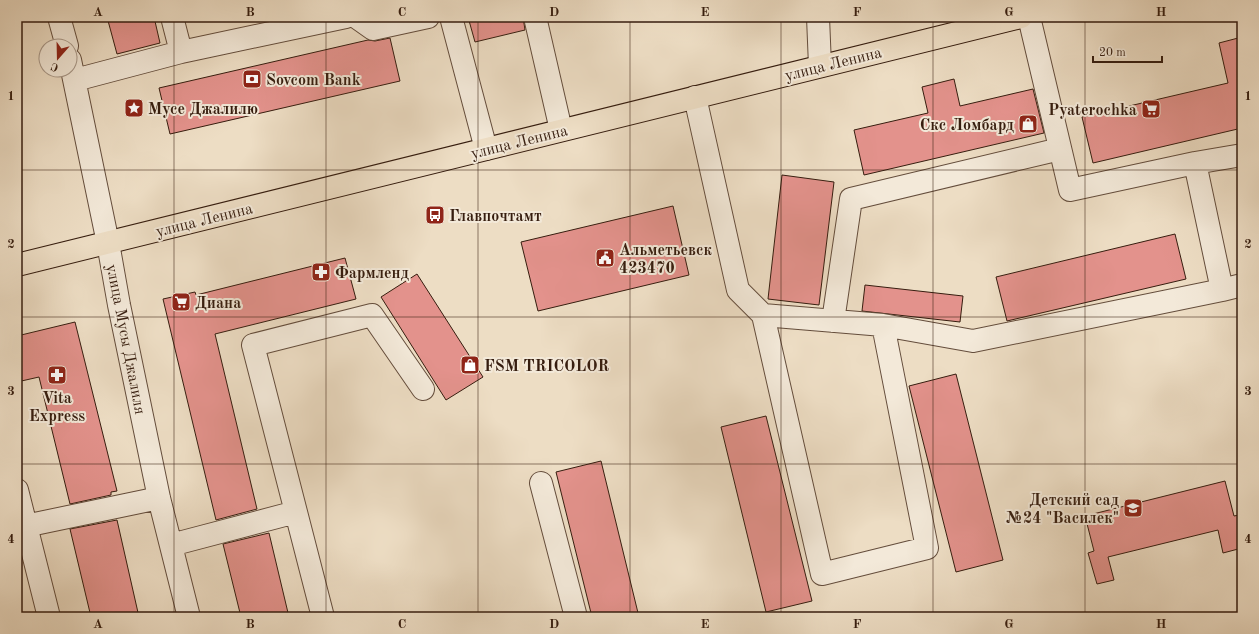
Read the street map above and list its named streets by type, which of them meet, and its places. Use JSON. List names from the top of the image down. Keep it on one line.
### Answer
{"streets":{"main road":["улица Ленина"],"street":["улица Мусы Джалиля"]},"crossings":[["улица Ленина","улица Мусы Джалиля"]],"places":{"bank":["Sovcom Bank"],"place":["Мусе Джалилю"],"supermarket":["Pyaterochka","Диана"],"shop":["Скс Ломбард","FSM TRICOLOR"],"bus stop":["Главпочтамт"],"public building":["Альметьевск 423470"],"pharmacy":["Фармленд","Vita Express"],"school or university":["Детский сад №24 \"Василек\""]},"scale_bar":"20 m","north":"bottom","grid":{"columns":["A","B","C","D","E","F","G","H"],"rows":["1","2","3","4"]}}
